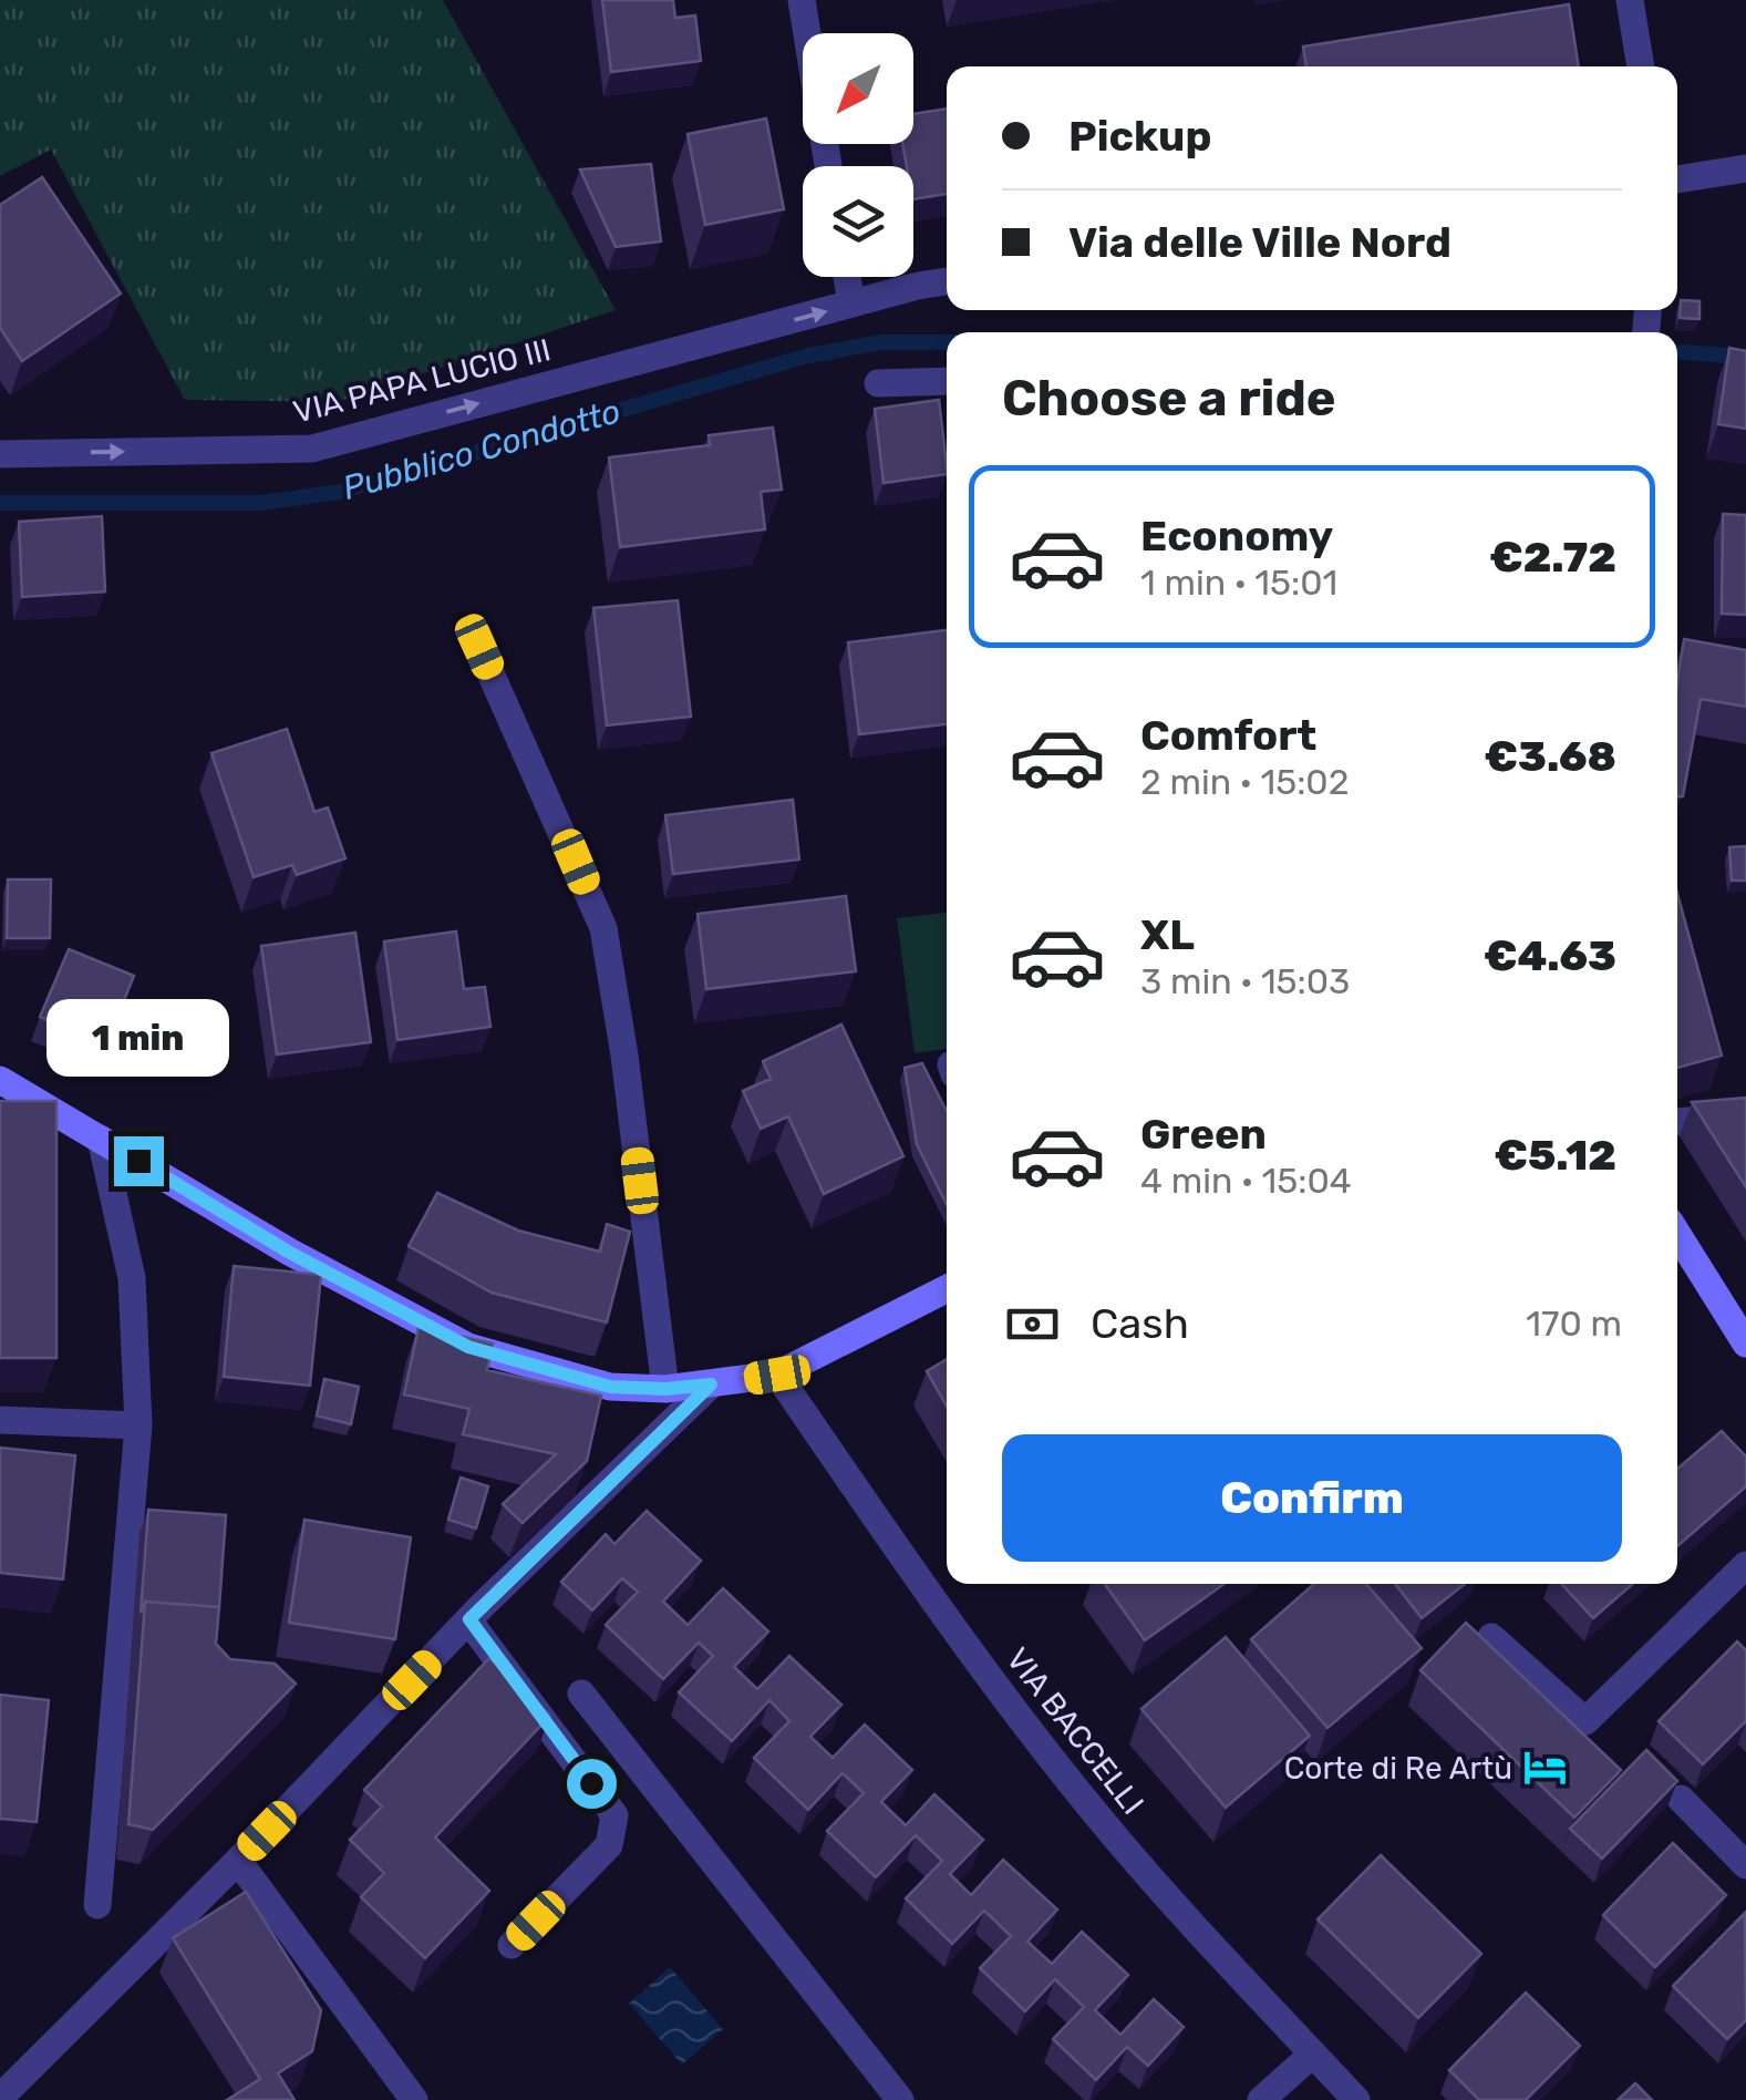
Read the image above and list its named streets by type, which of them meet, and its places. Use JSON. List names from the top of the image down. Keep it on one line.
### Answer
{"streets":{"street":["VIA PAPA LUCIO III","VIA BACCELLI"]},"one_way":["VIA PAPA LUCIO III"],"water":["Pubblico Condotto"],"places":{"hotel":["Corte di Re Artù"]},"north":"bottom left","page":{"banner":["Pickup","Via delle Ville Nord"],"heading":"Choose a ride","list":[{"name":"Economy","note":"1 min · 15:01","value":"€2.72"},{"name":"Comfort","note":"2 min · 15:02","value":"€3.68"},{"name":"XL","note":"3 min · 15:03","value":"€4.63"},{"name":"Green","note":"4 min · 15:04","value":"€5.12"}],"bubble":"1 min","pay":["Cash","170 m"],"buttons":"Confirm"}}
